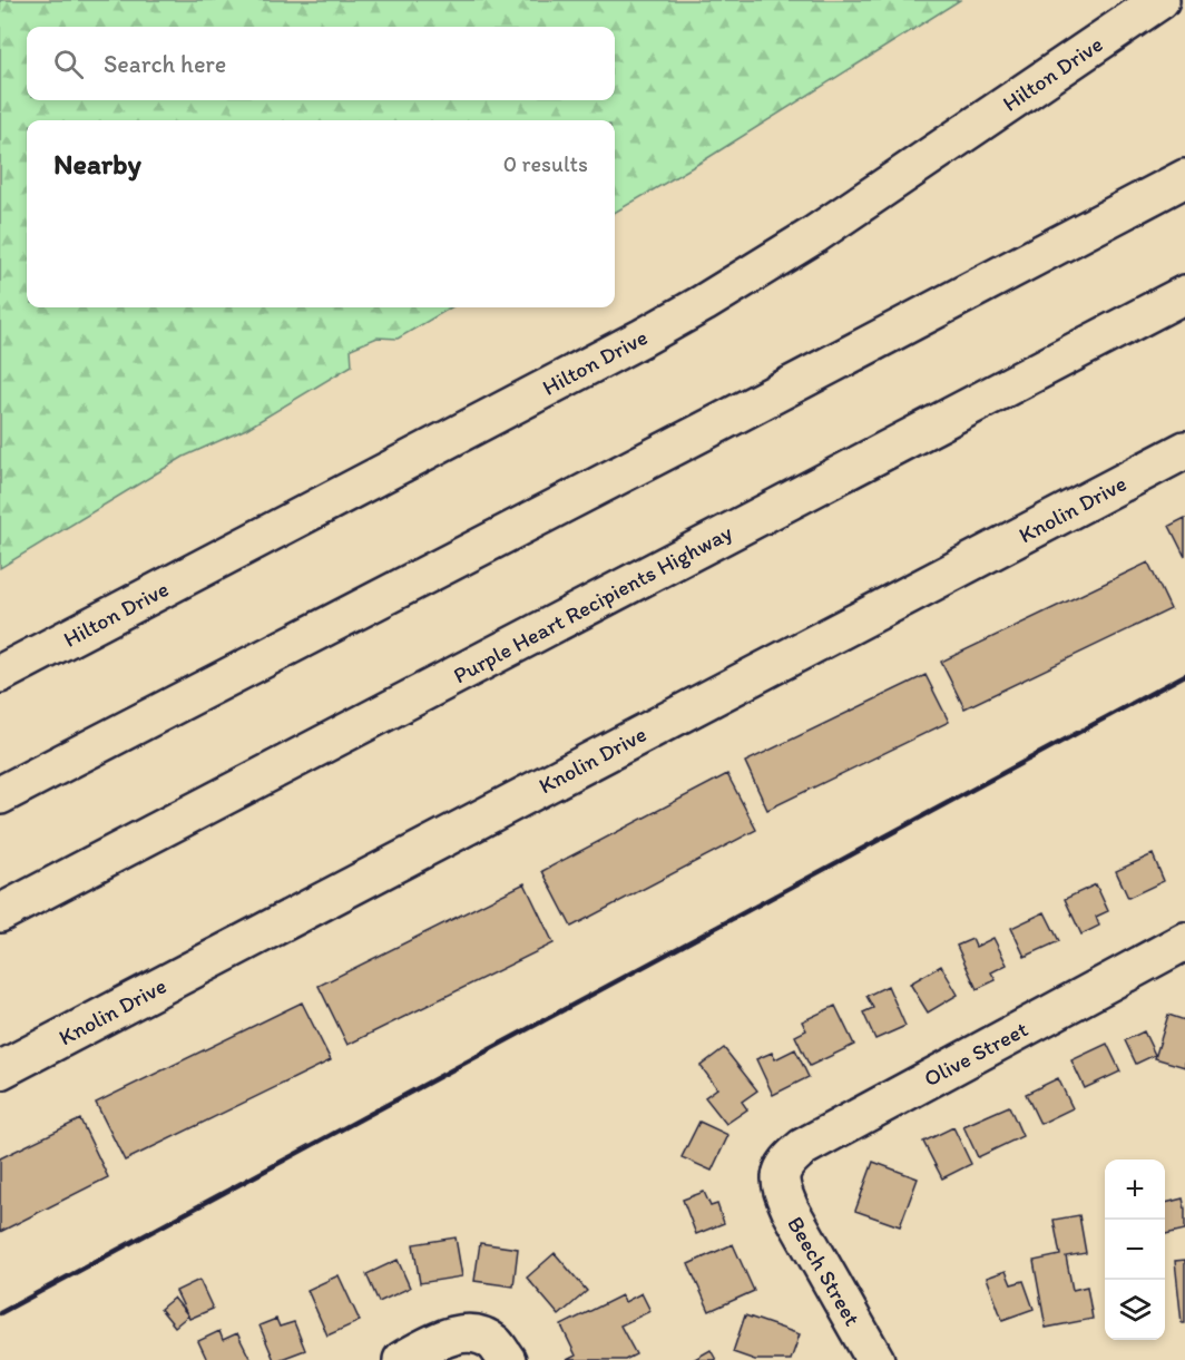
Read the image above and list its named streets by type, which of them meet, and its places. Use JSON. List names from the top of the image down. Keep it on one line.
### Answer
{"streets":{"main road":["Hilton Drive","Knolin Drive","Purple Heart Recipients Highway","Olive Street","Beech Street"]},"crossings":[["Olive Street","Beech Street"]],"page":{"search":"Search here","heading":["Nearby","0 results"],"map_buttons":["+","−"]}}
